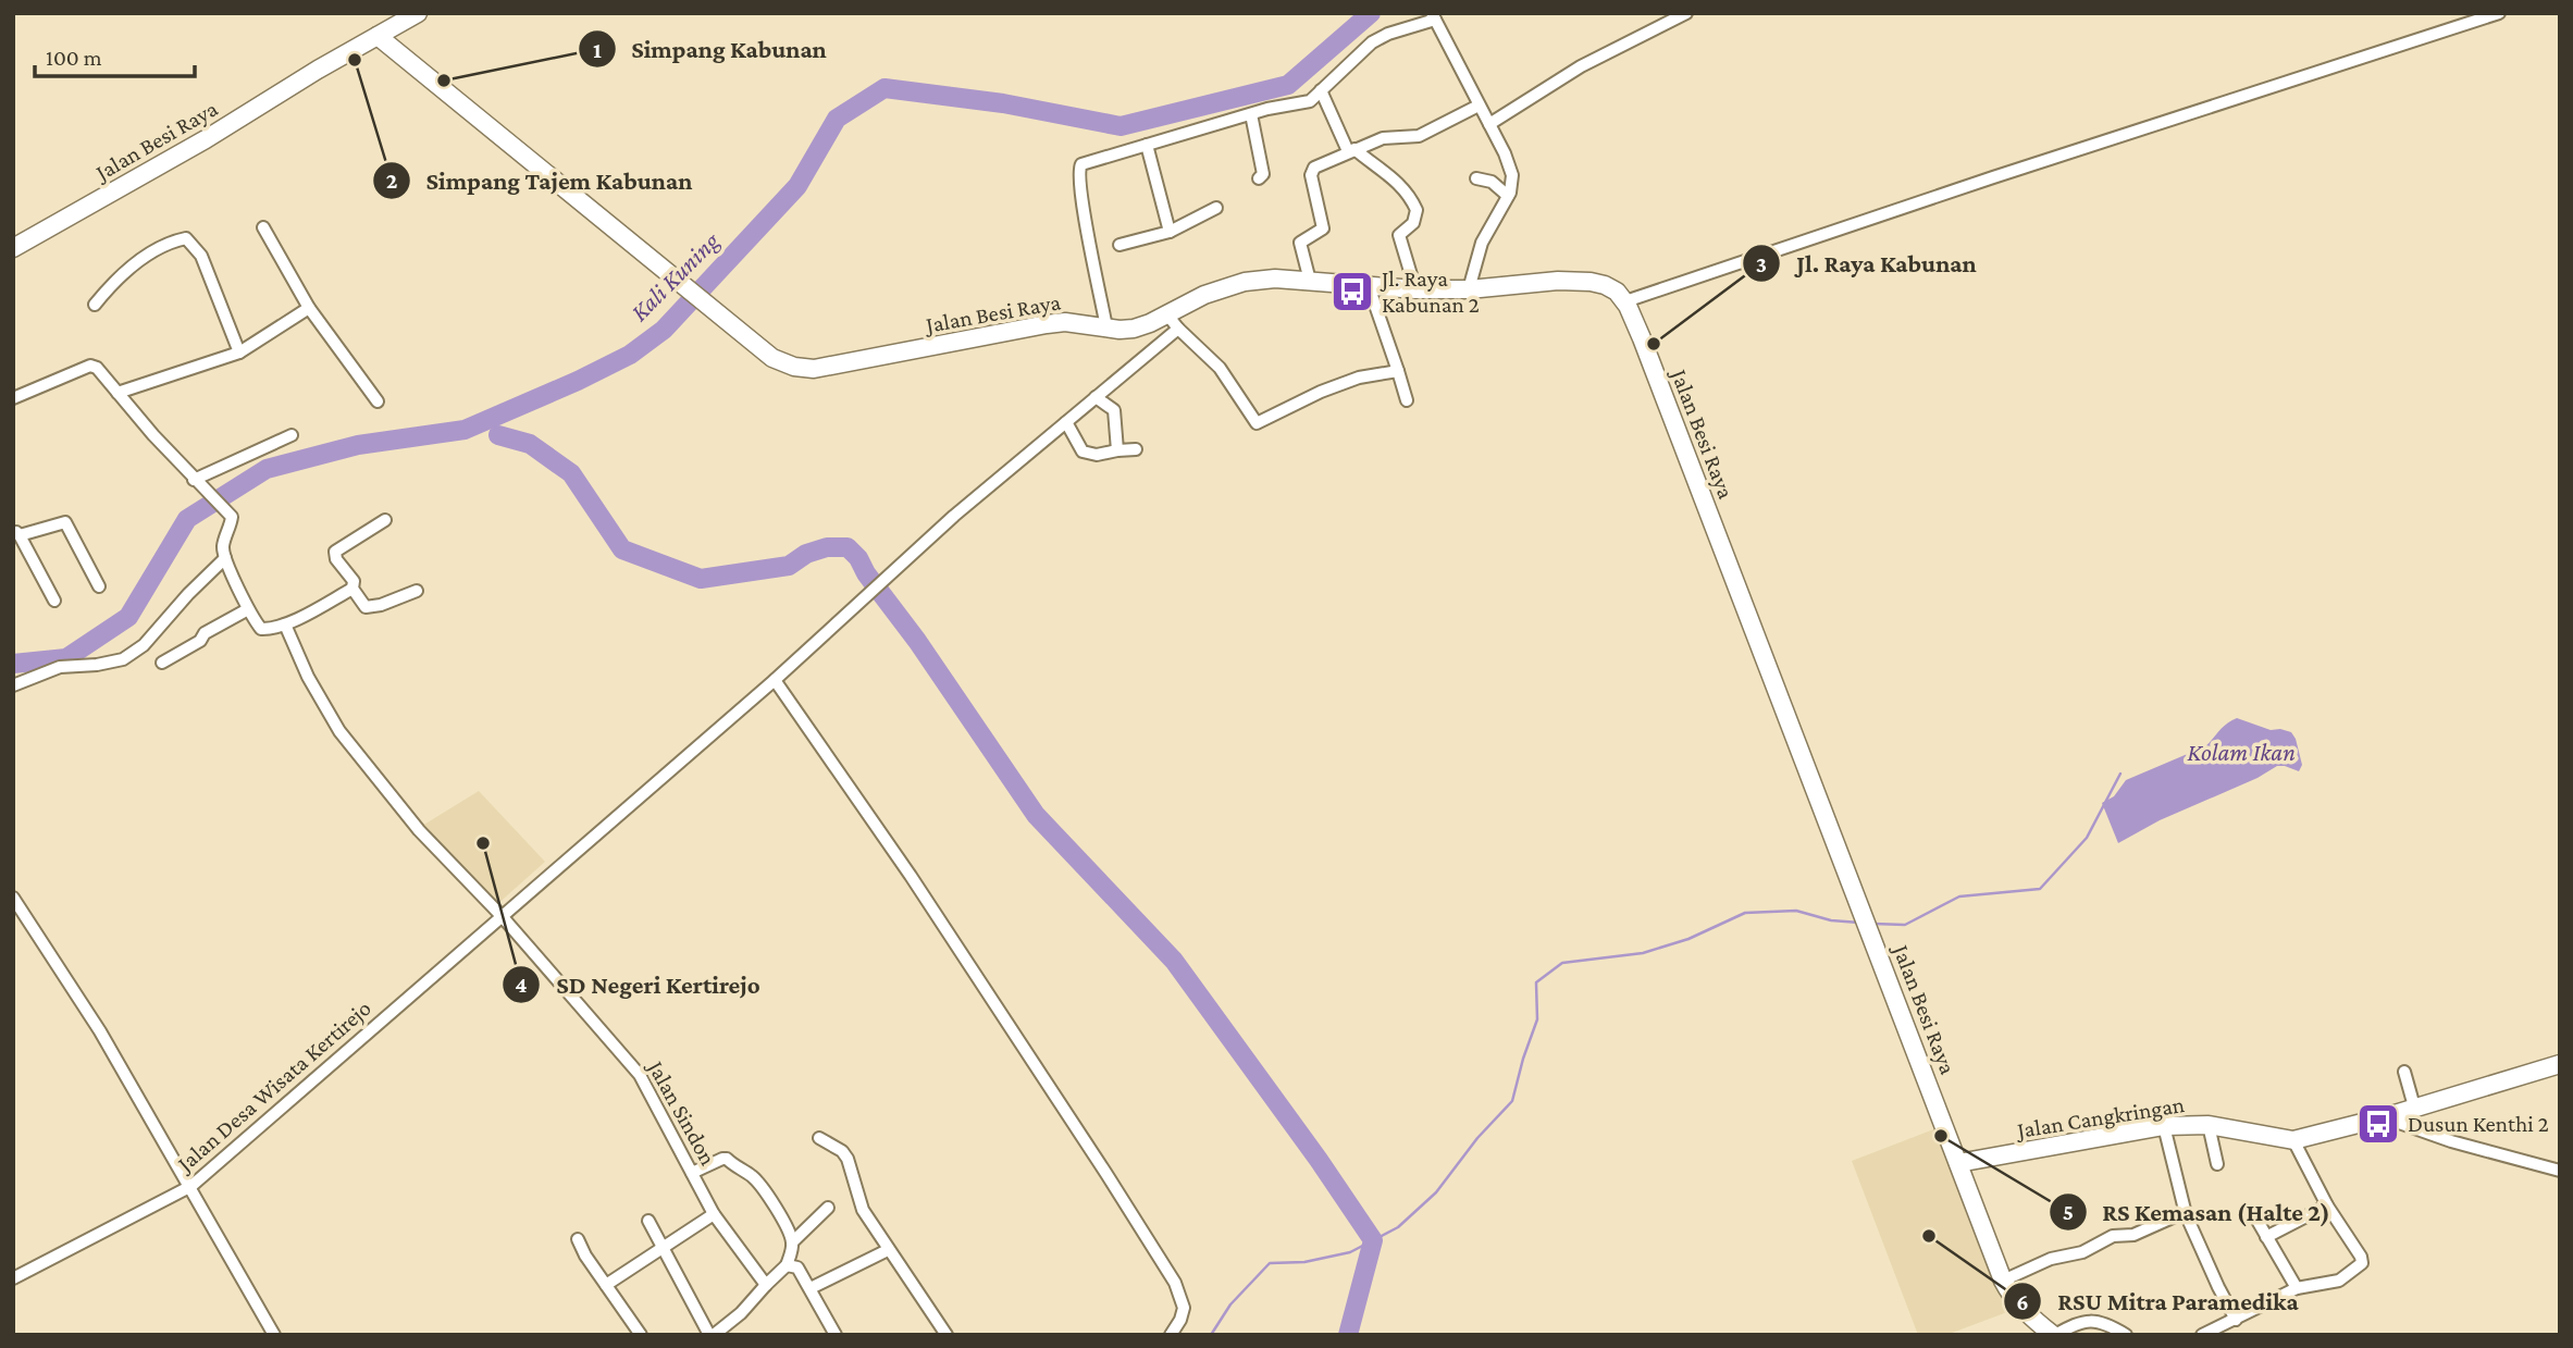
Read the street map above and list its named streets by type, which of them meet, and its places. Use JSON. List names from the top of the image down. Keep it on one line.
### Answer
{"streets":{"street":["Jalan Besi Raya","Jalan Desa Wisata Kertirejo","Jalan Sindon","Jalan Cangkringan"]},"crossings":[["Jalan Besi Raya","Jalan Cangkringan"],["Jalan Desa Wisata Kertirejo","Jalan Sindon"]],"water":["Kali Kuning","Kolam Ikan"],"places":{"other":["Simpang Tajem Kabunan","Simpang Kabunan","Jl. Raya Kabunan","SD Negeri Kertirejo","RS Kemasan (Halte 2)","RSU Mitra Paramedika"],"bus stop":["Jl. Raya Kabunan 2","Dusun Kenthi 2"]},"scale_bar":"100 m"}
